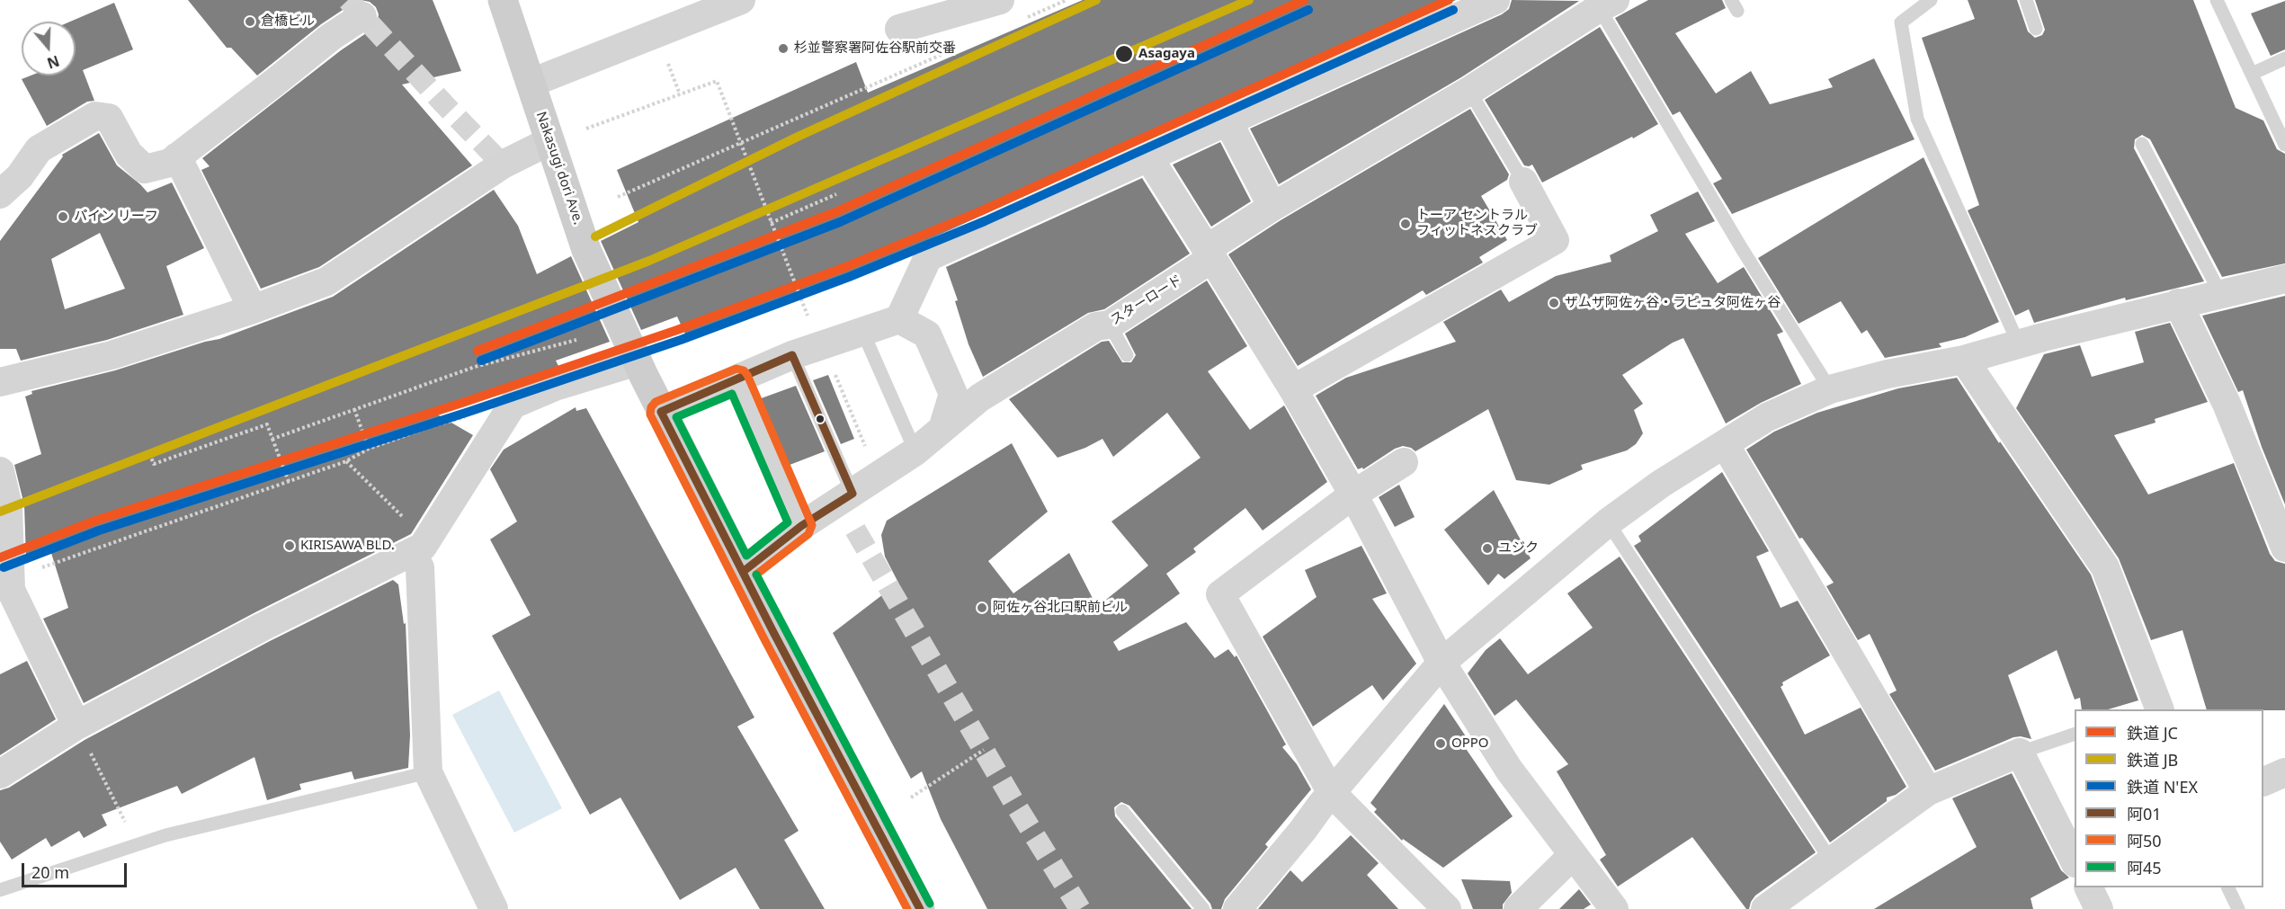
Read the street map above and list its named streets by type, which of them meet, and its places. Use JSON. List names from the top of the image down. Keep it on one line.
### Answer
{"streets":{"main road":["Nakasugi dori Ave."],"street":["スターロード"]},"crossings":[["Nakasugi dori Ave.","スターロード"]],"places":["倉橋ビル","杉並警察署阿佐谷駅前交番","Asagaya","パイン リーフ","トーア セントラル フィットネスクラブ","ザムザ阿佐ヶ谷・ラピュタ阿佐ヶ谷","KIRISAWA BLD.","ユジク","阿佐ヶ谷北口駅前ビル","OPPO"],"lines":["rail line JC","rail line JB","rail line N'EX","transit line 阿01","transit line 阿50","transit line 阿45"],"legend":["鉄道 JC","鉄道 JB","鉄道 N'EX","阿01","阿50","阿45"],"scale_bar":"20 m","north":"bottom"}
